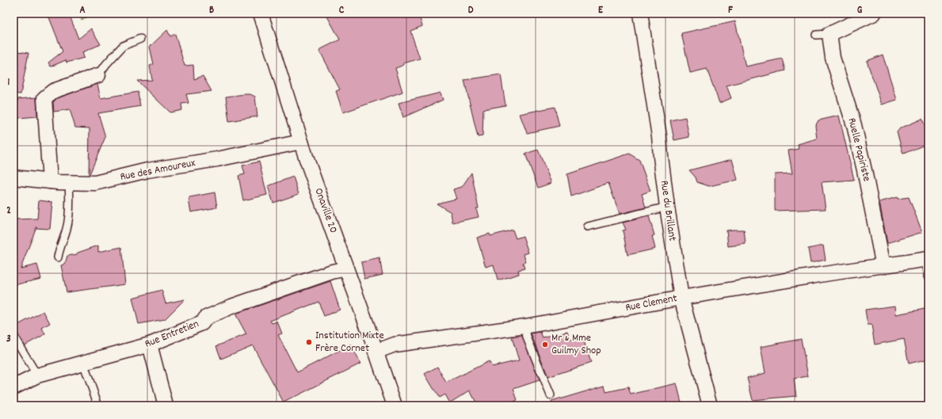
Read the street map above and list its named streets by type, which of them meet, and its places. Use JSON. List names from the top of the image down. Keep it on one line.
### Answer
{"streets":{"street":["Ruelle Papiriste","Rue des Amoureux","Onaville 20","Rue du Brillant","Rue Clement","Rue Entretien"]},"crossings":[["Ruelle Papiriste","Rue Clement"],["Rue des Amoureux","Onaville 20"],["Onaville 20","Rue Clement"],["Onaville 20","Rue Entretien"],["Rue du Brillant","Rue Clement"]],"places":["Institution Mixte Frère Cornet","Mr & Mme Guilmy Shop"],"grid":{"columns":["A","B","C","D","E","F","G"],"rows":["1","2","3"]}}
